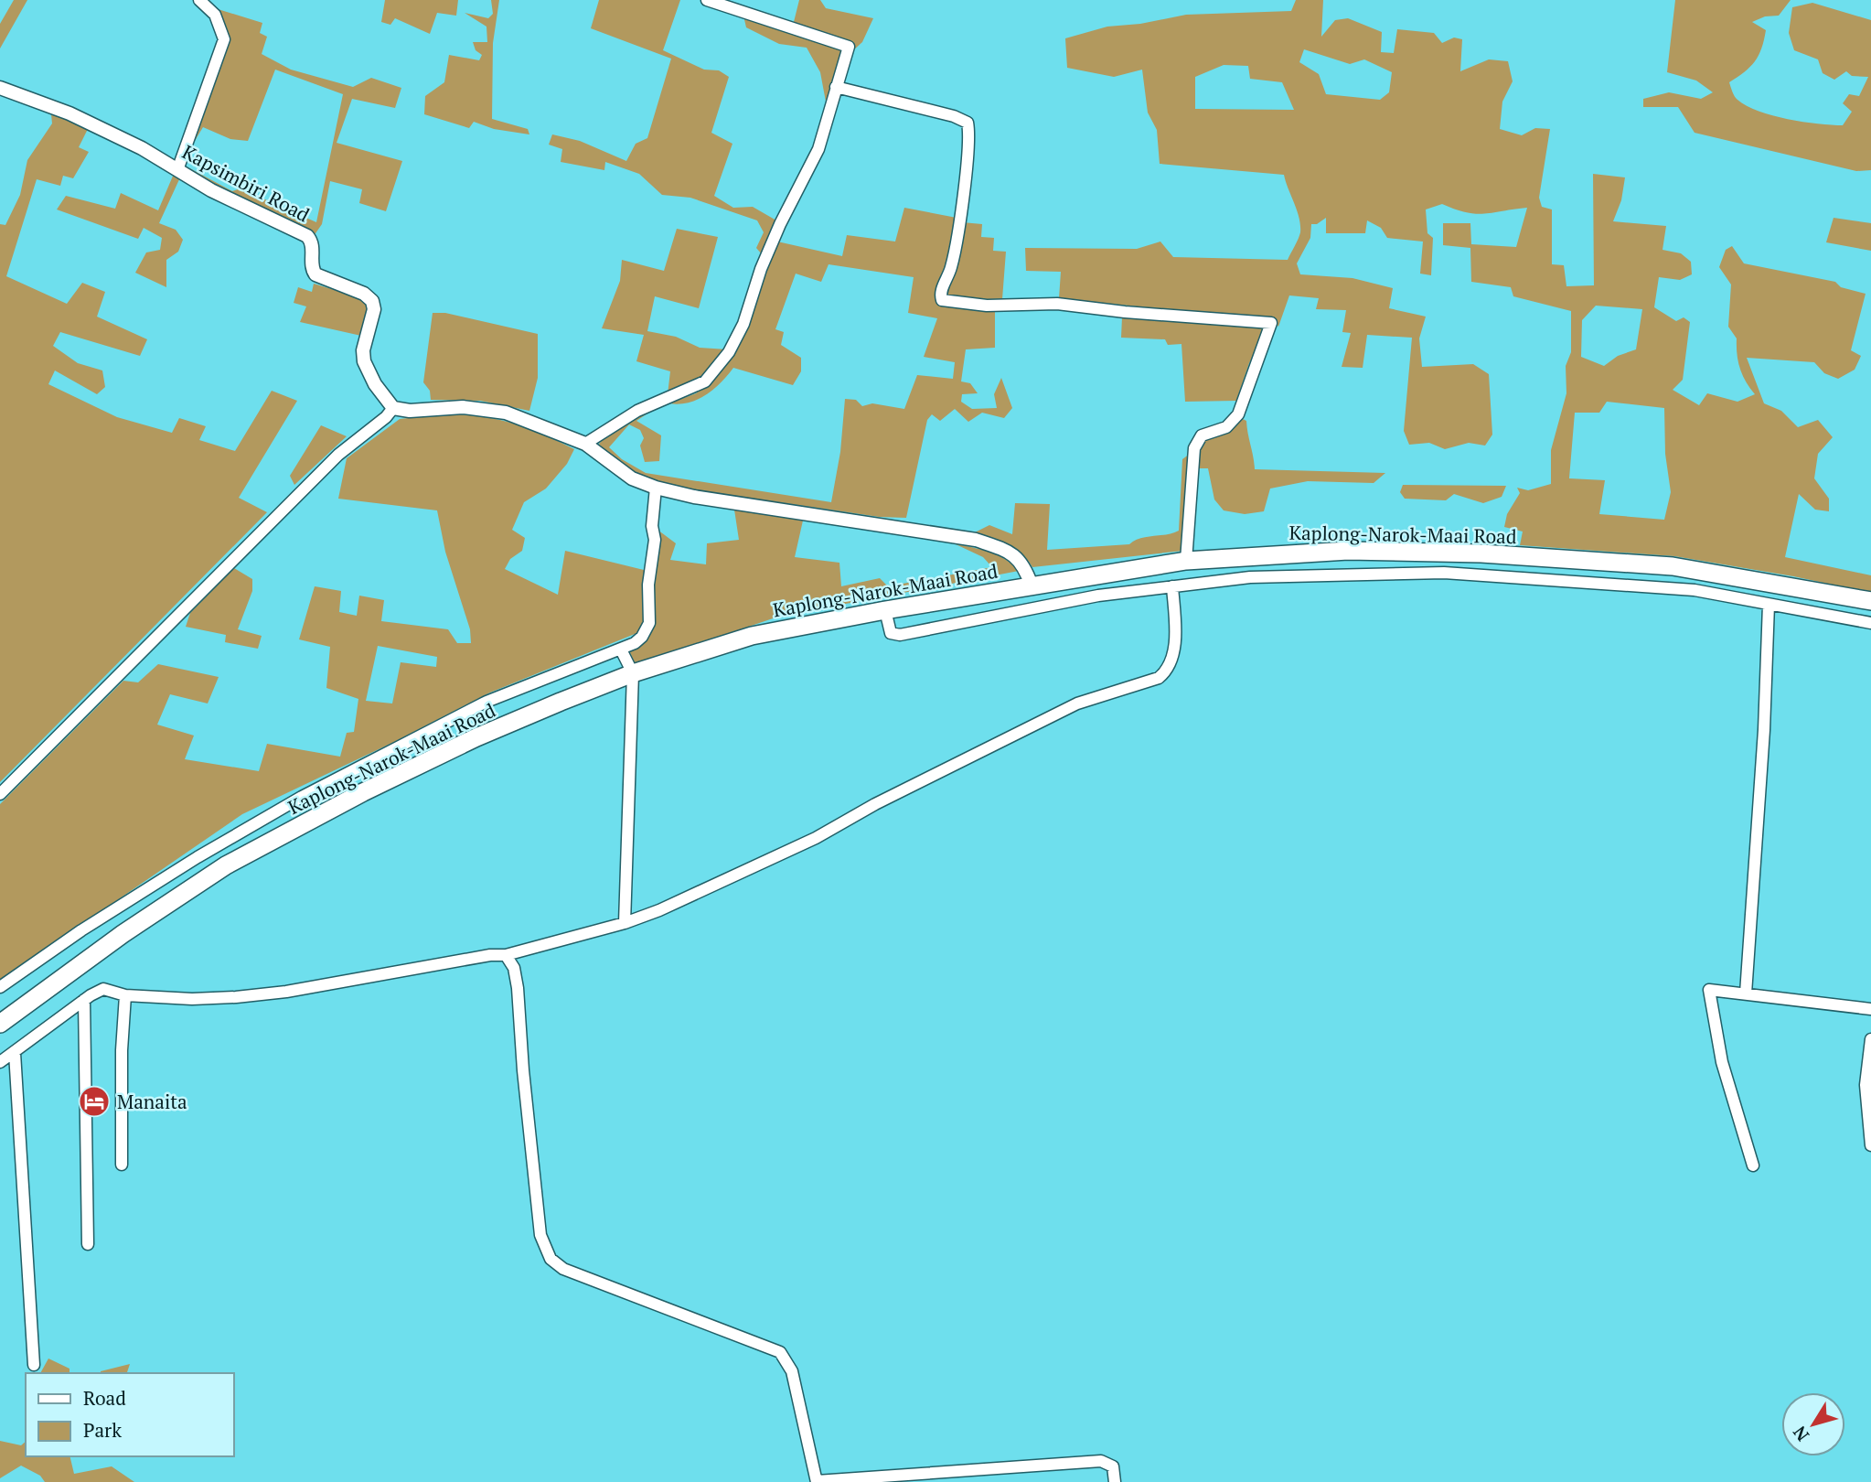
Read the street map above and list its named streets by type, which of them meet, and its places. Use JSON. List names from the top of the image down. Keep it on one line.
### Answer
{"streets":{"highway":["Kaplong-Narok-Maai Road"],"street":["Kapsimbiri Road"]},"places":{"hotel":["Manaita"]},"legend":["Road","Park"],"north":"bottom left"}
